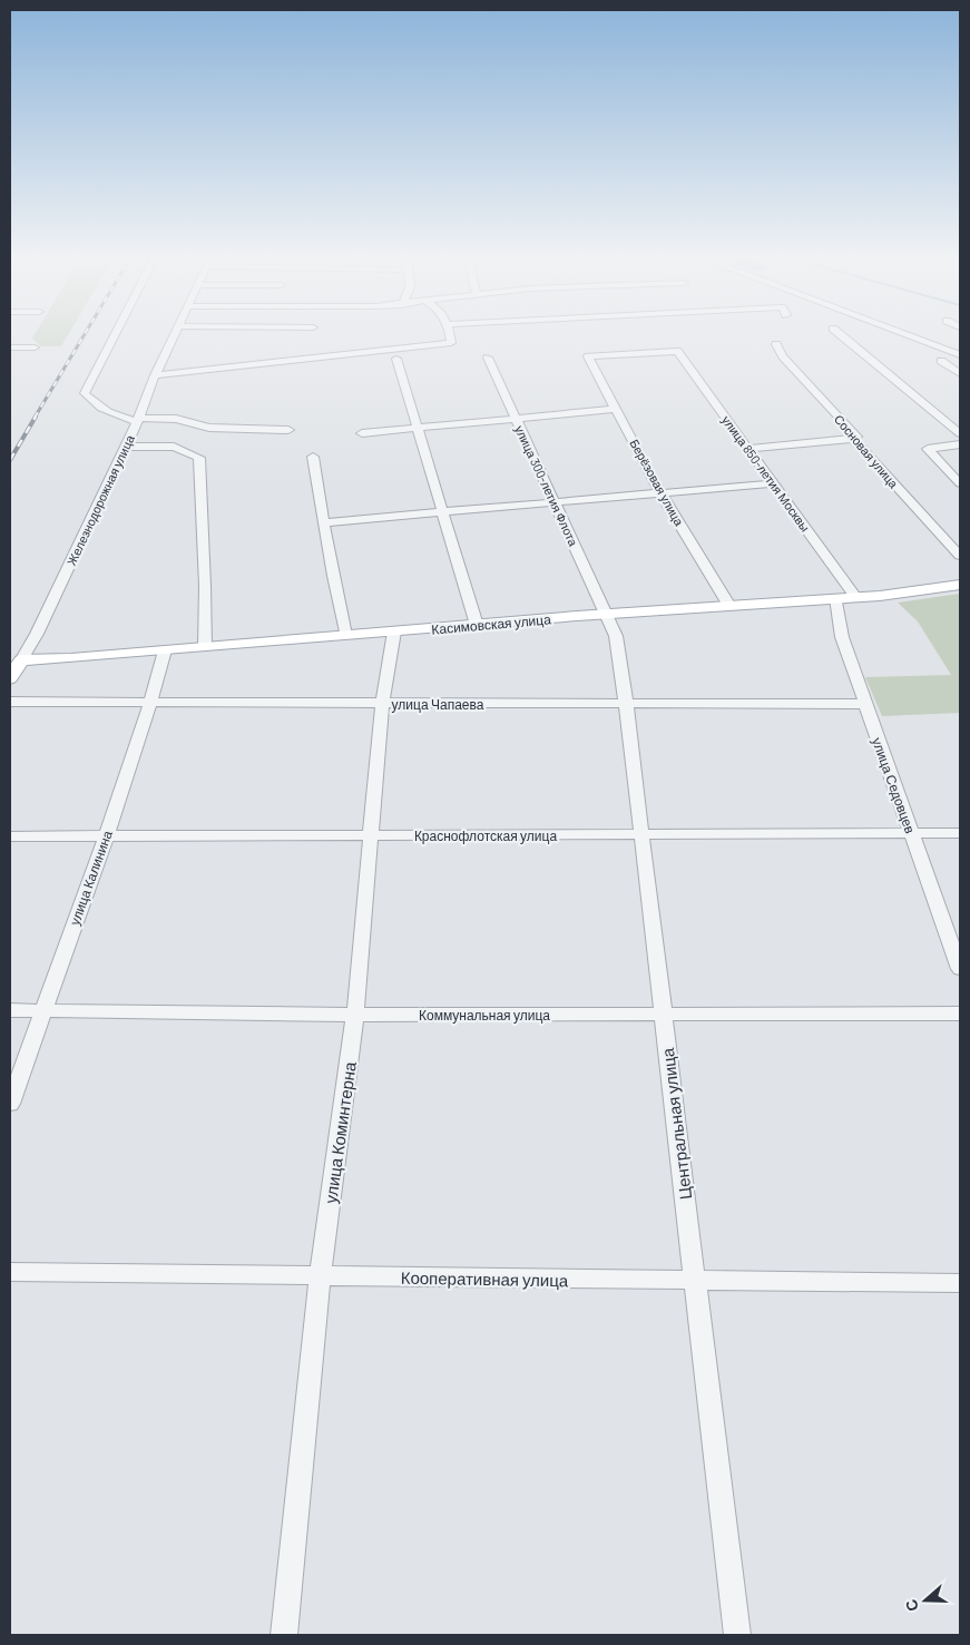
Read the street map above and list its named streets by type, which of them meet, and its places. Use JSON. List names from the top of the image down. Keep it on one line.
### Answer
{"streets":{"main road":["Железнодорожная улица","Касимовская улица"],"street":["Сосновая улица","улица 850-летия Москвы","Берёзовая улица","улица 300-летия Флота","улица Чапаева","улица Седовцев","Краснофлотская улица","улица Калинина","Коммунальная улица","Центральная улица","улица Коминтерна","Кооперативная улица"]},"crossings":[["улица 850-летия Москвы","Берёзовая улица"],["улица 850-летия Москвы","Касимовская улица"],["Берёзовая улица","Касимовская улица"],["улица 300-летия Флота","Касимовская улица"],["улица 300-летия Флота","Центральная улица"],["Железнодорожная улица","Касимовская улица"],["Касимовская улица","улица Седовцев"],["Касимовская улица","улица Калинина"],["Касимовская улица","Центральная улица"],["Касимовская улица","улица Коминтерна"],["улица Чапаева","улица Седовцев"],["улица Чапаева","улица Калинина"],["улица Чапаева","Центральная улица"],["улица Чапаева","улица Коминтерна"],["улица Седовцев","Краснофлотская улица"],["Краснофлотская улица","улица Калинина"],["Краснофлотская улица","Центральная улица"],["Краснофлотская улица","улица Коминтерна"],["улица Калинина","Коммунальная улица"],["Коммунальная улица","Центральная улица"],["Коммунальная улица","улица Коминтерна"],["Центральная улица","Кооперативная улица"],["улица Коминтерна","Кооперативная улица"]],"north":"left"}
